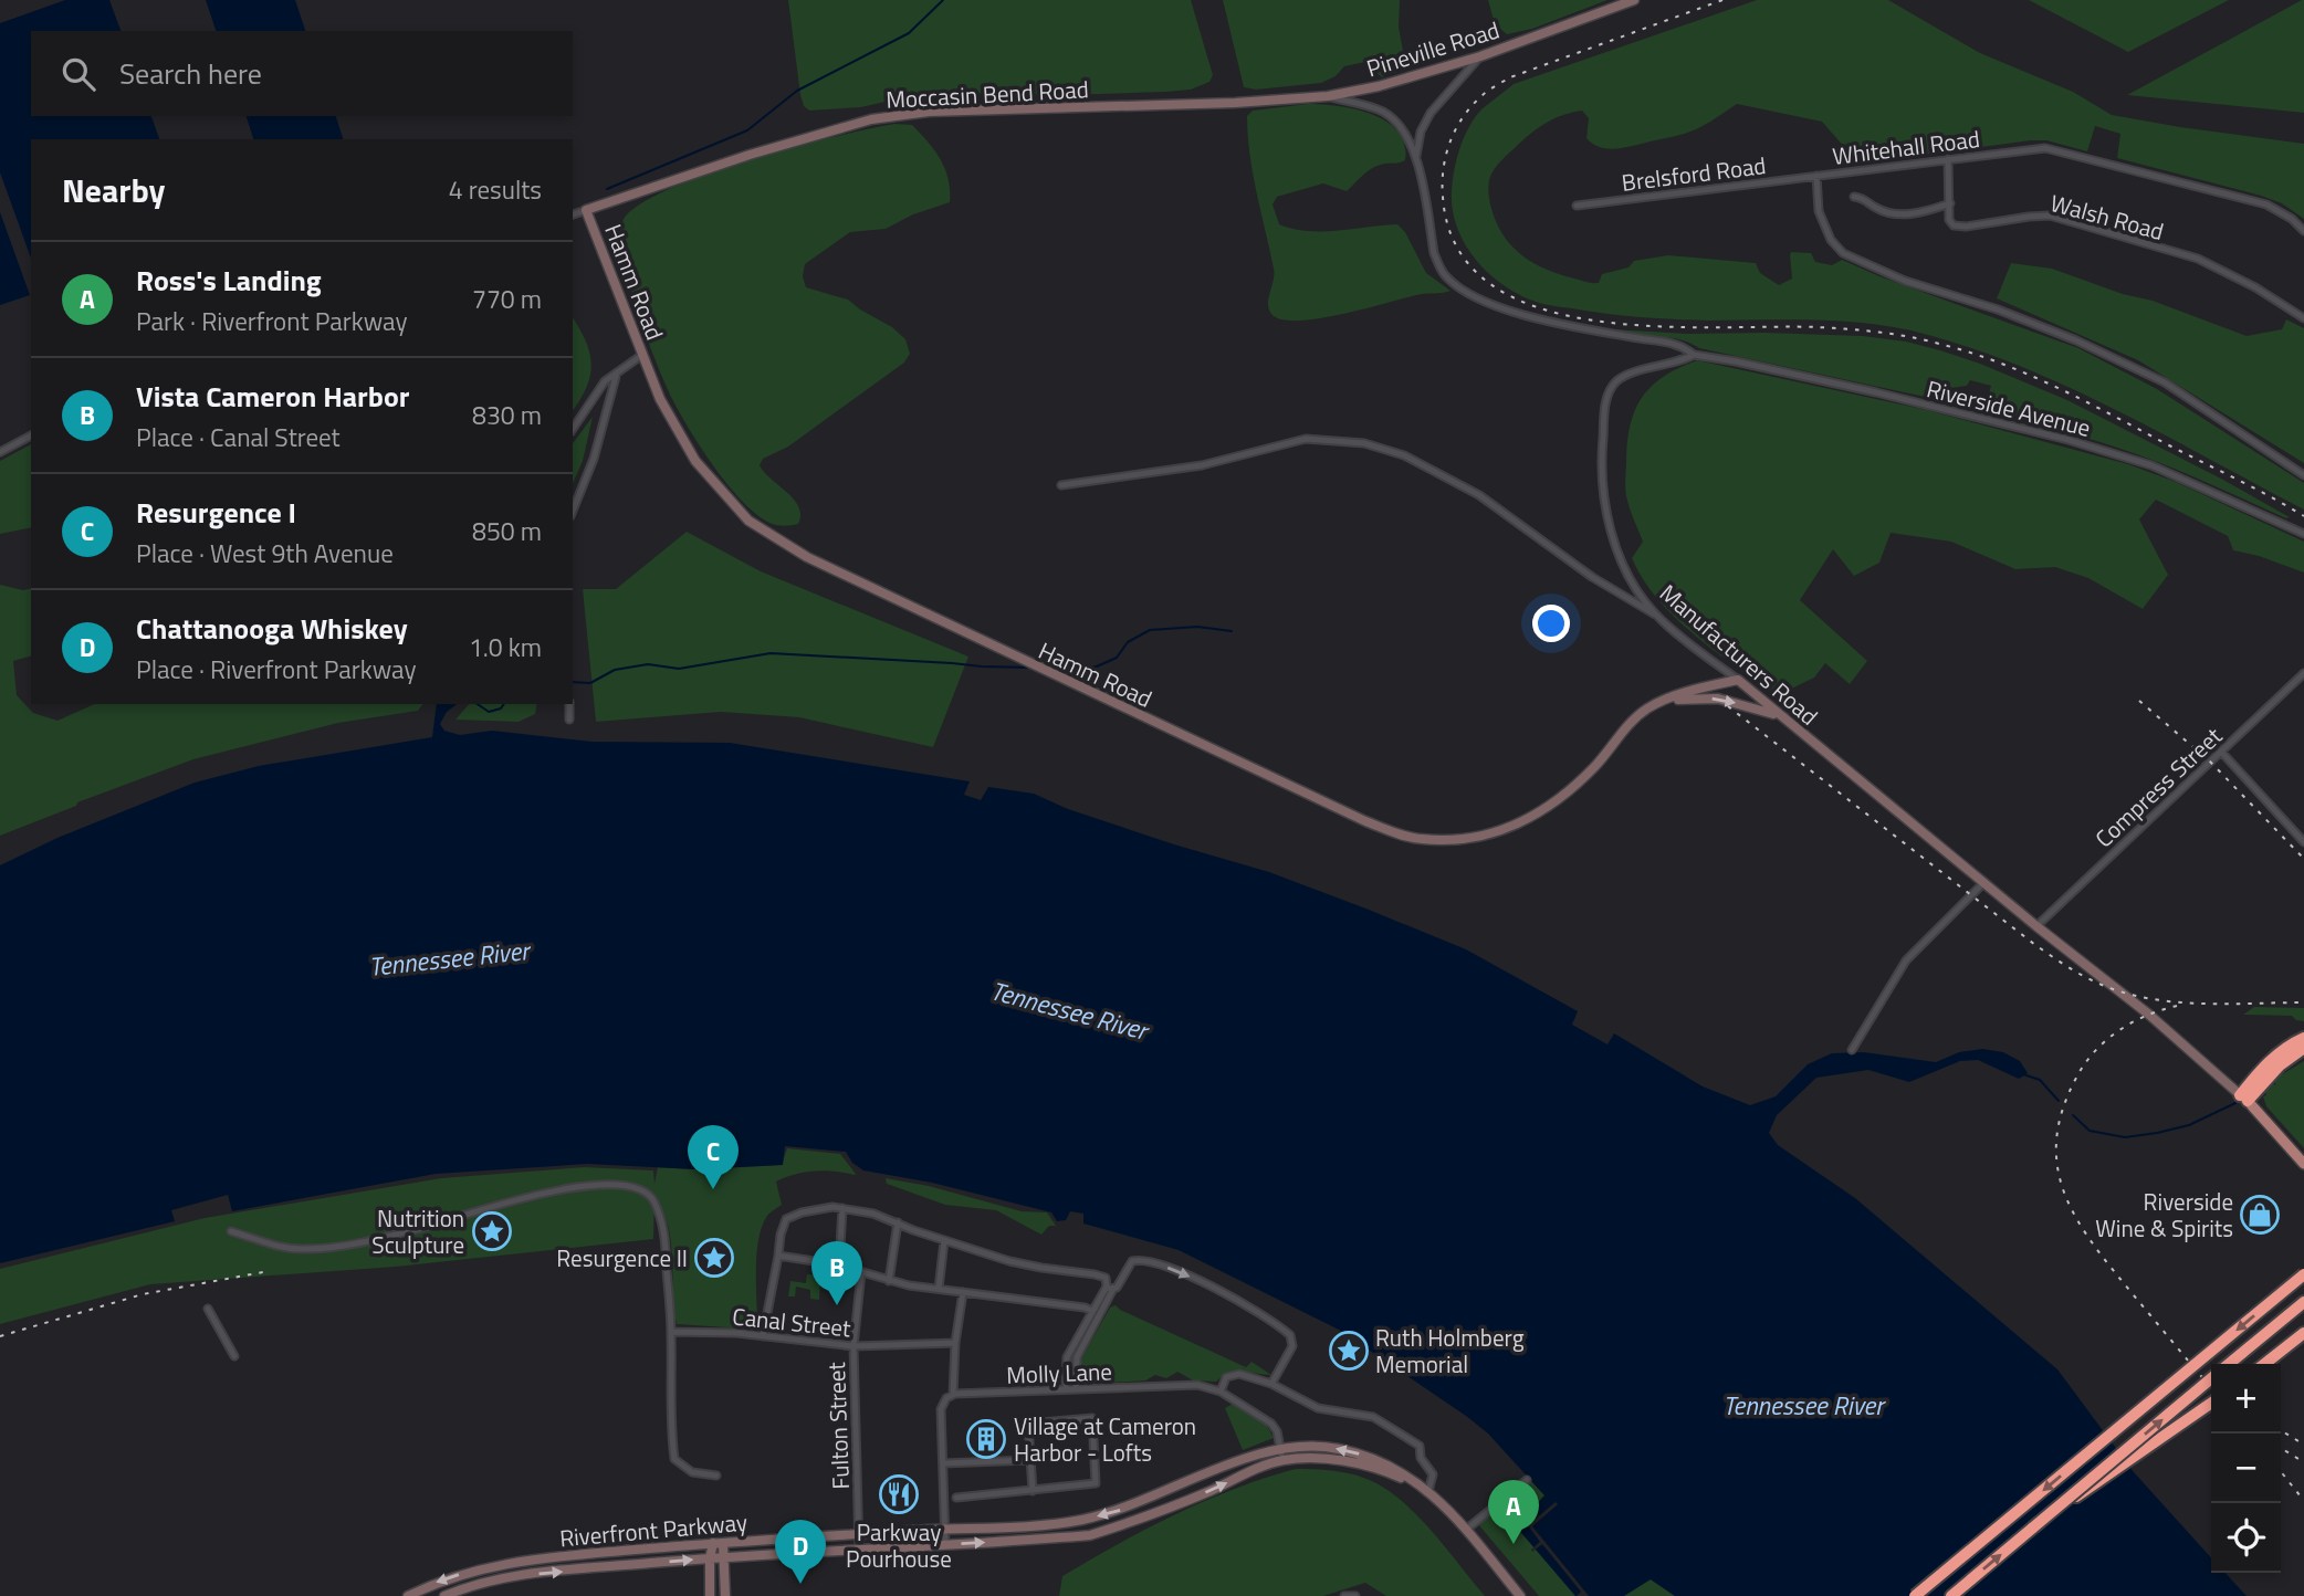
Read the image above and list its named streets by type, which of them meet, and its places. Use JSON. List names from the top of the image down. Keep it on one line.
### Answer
{"streets":{"main road":["Pineville Road","Moccasin Bend Road","Hamm Road","Manufacturers Road","Riverfront Parkway"],"street":["Whitehall Road","Brelsford Road","Walsh Road","Riverside Avenue","Compress Street","Canal Street","Molly Lane","Fulton Street"]},"crossings":[["Pineville Road","Moccasin Bend Road"],["Moccasin Bend Road","Hamm Road"],["Whitehall Road","Brelsford Road"],["Hamm Road","Manufacturers Road"],["Riverside Avenue","Manufacturers Road"],["Manufacturers Road","Compress Street"],["Canal Street","Fulton Street"],["Molly Lane","Riverfront Parkway"],["Fulton Street","Riverfront Parkway"]],"water":["Tennessee River"],"places":{"shop":["Riverside Wine & Spirits"],"place":["Nutrition Sculpture","Resurgence II","Ruth Holmberg Memorial"],"building":["Village at Cameron Harbor - Lofts"],"restaurant":["Parkway Pourhouse"]},"page":{"search":"Search here","heading":["Nearby","4 results"],"list":[{"mark":"A","name":"Ross's Landing","note":"Park · Riverfront Parkway","value":"770 m"},{"mark":"B","name":"Vista Cameron Harbor","note":"Place · Canal Street","value":"830 m"},{"mark":"C","name":"Resurgence I","note":"Place · West 9th Avenue","value":"850 m"},{"mark":"D","name":"Chattanooga Whiskey","note":"Place · Riverfront Parkway","value":"1.0 km"}],"pins":["C","B","A","D"],"map_buttons":["+","−"]}}
